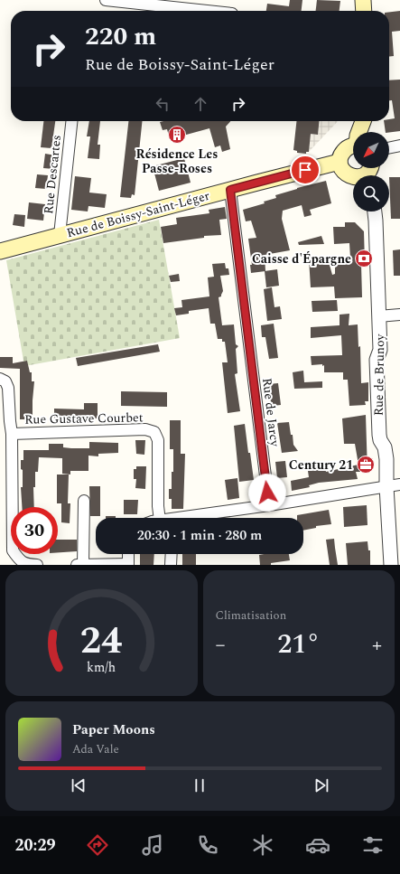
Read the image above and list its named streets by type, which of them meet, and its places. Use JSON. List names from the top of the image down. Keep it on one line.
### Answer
{"streets":{"main road":["Rue de Boissy-Saint-Léger"],"street":["Rue Descartes","Rue de Brunoy","Rue de Jarcy","Rue Gustave Courbet"]},"crossings":[["Rue Descartes","Rue de Boissy-Saint-Léger"],["Rue de Boissy-Saint-Léger","Rue de Jarcy"]],"places":{"building":["Résidence Les Passe-Roses"],"bank":["Caisse d'Épargne"],"office":["Century 21"]},"north":"bottom left","page":{"turn":["220 m","Rue de Boissy-Saint-Léger"],"limit":"30","trip":"20:30 · 1 min · 280 m","tile":"Climatisation","heat":["−","21°","+"],"song":["Paper Moons","Ada Vale"],"tabs":"20:29","gauge":["24","km/h"]}}
